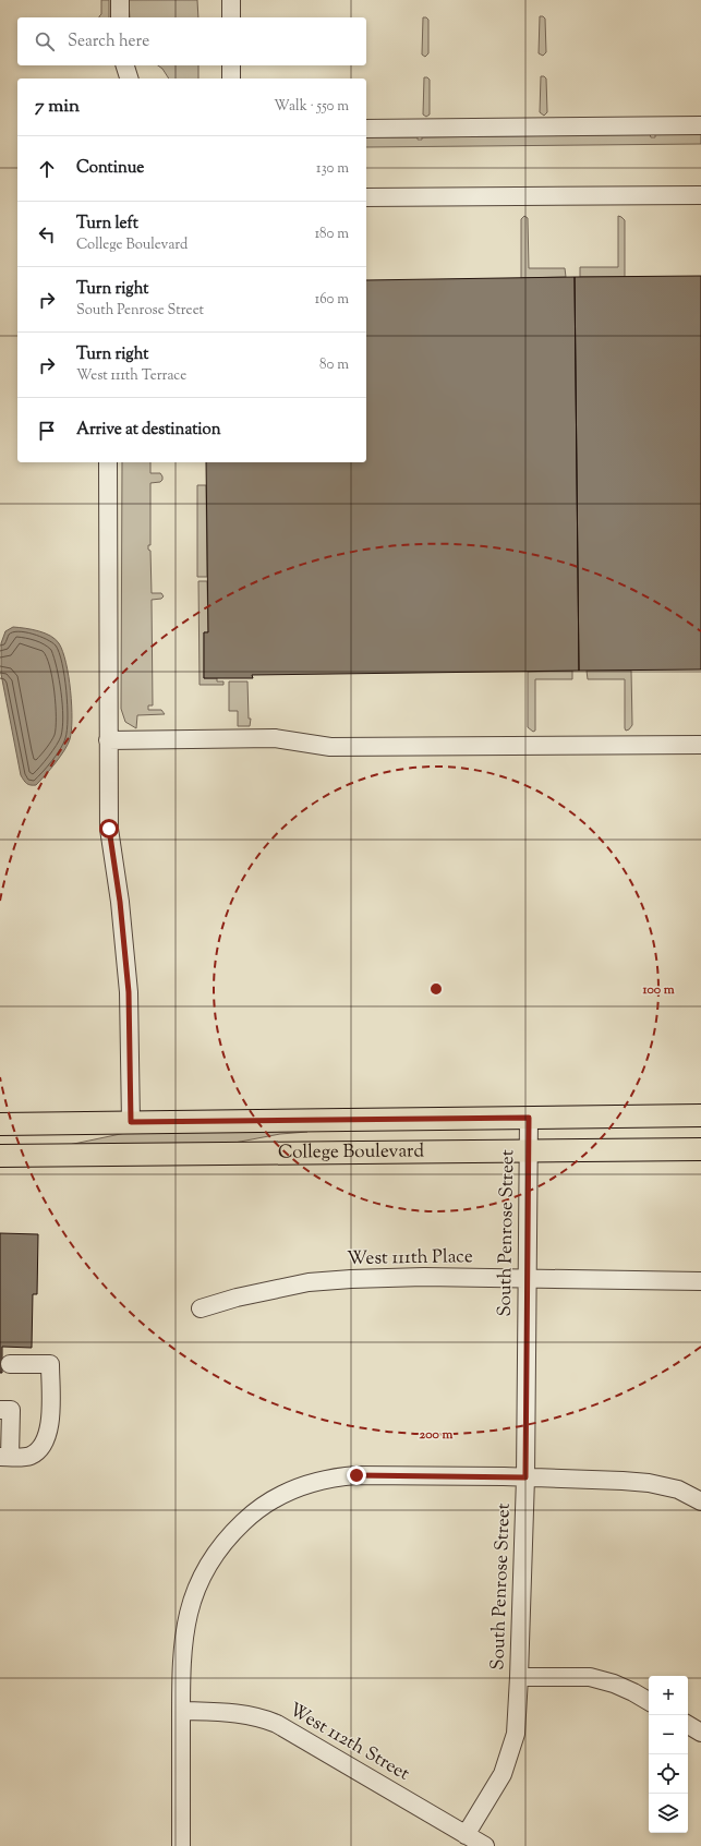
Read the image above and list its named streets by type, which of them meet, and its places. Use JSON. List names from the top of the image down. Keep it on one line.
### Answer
{"streets":{"main road":["College Boulevard"],"street":["South Penrose Street","West 111th Place","West 112th Street"]},"crossings":[["College Boulevard","South Penrose Street"],["South Penrose Street","West 111th Place"],["South Penrose Street","West 112th Street"]],"page":{"search":"Search here","heading":["7 min","Walk · 550 m"],"list":[["Continue","130 m"],["Turn left","College Boulevard","180 m"],["Turn right","South Penrose Street","160 m"],["Turn right","West 111th Terrace","80 m"],"Arrive at destination"],"map_buttons":["+","−"]},"rings":["100 m","200 m"]}
